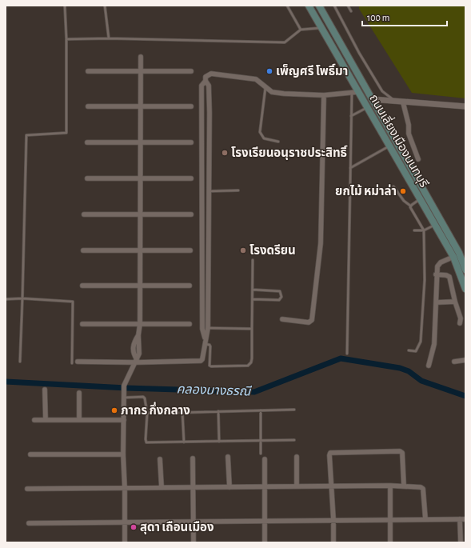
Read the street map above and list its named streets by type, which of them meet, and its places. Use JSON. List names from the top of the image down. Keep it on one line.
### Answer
{"streets":{"main road":["ถนนเลี่ยงเมืองนนทบุรี"]},"water":["คลองบางธรณี"],"places":["เพ็ญศรี โพธิ์มา","โรงเรียนอนุราชประสิทธิ์","ยกไม้ หม่าล่า","โรงดรียน","ภากร กึ่งกลาง","สุดา เถือนเมือง"],"scale_bar":"100 m"}
